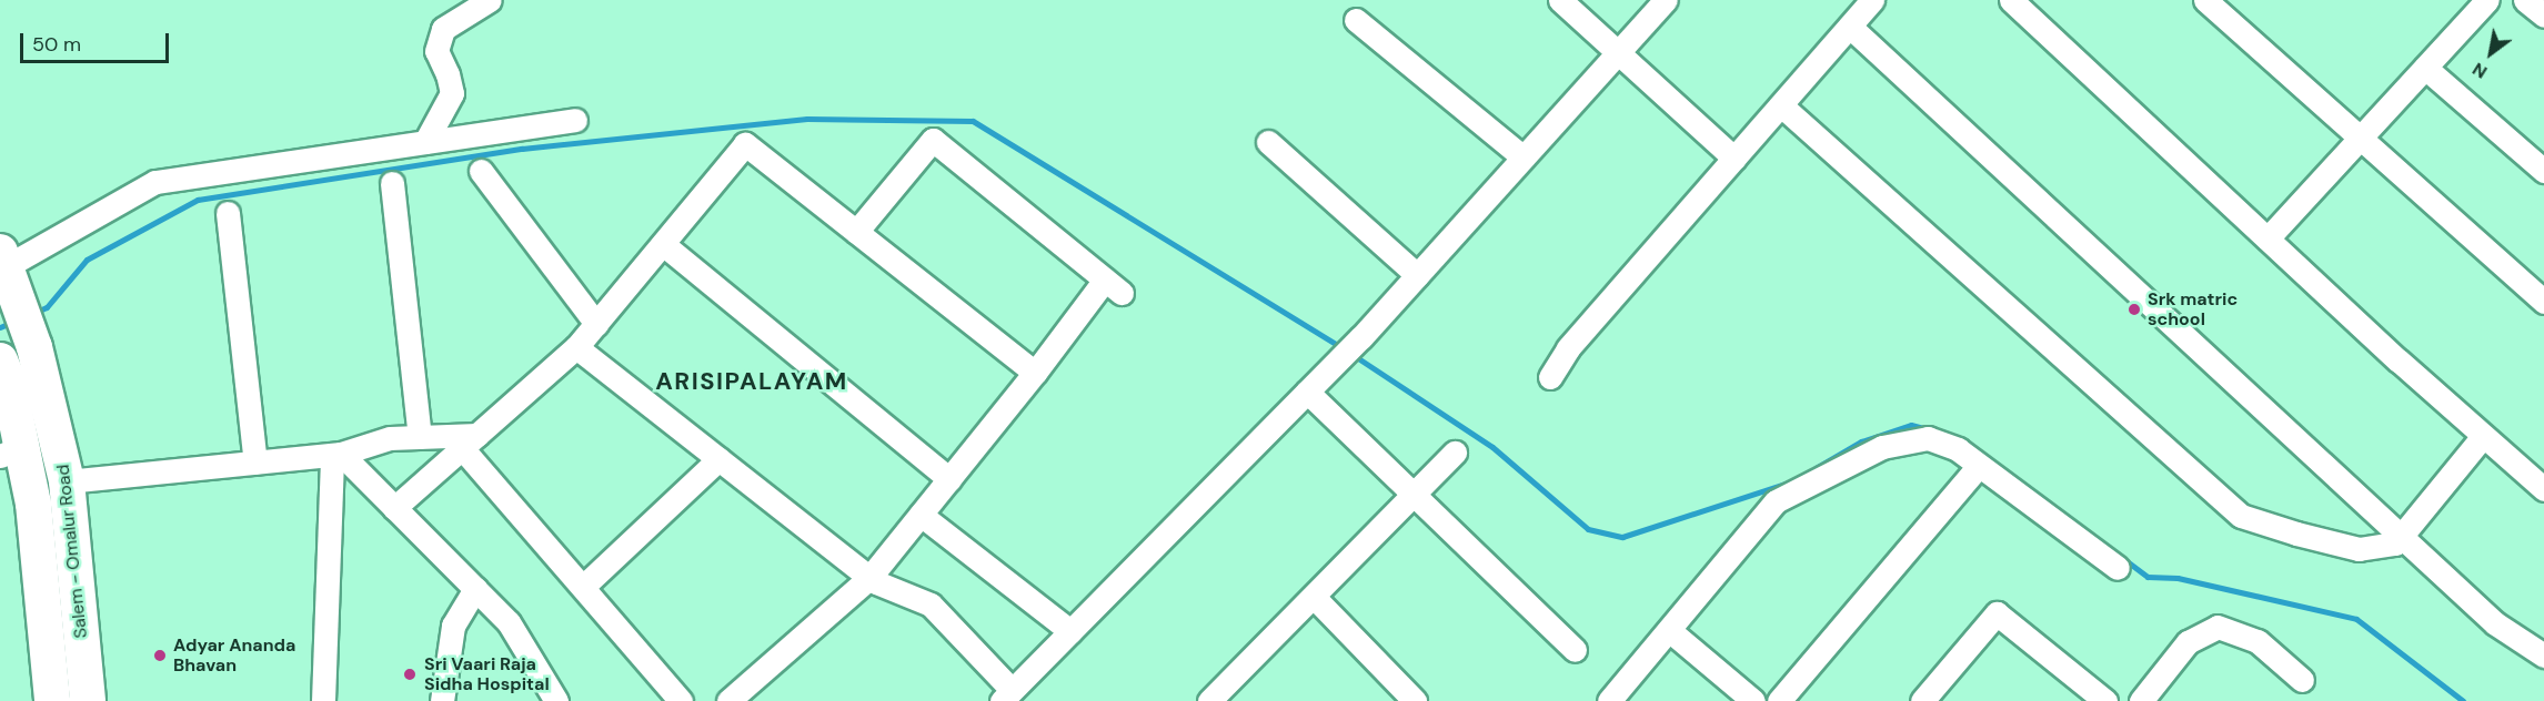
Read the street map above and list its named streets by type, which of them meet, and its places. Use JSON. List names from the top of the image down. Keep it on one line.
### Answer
{"streets":{"main road":["Salem - Omalur Road"]},"districts":["ARISIPALAYAM"],"places":["Srk matric school","Adyar Ananda Bhavan","Sri Vaari Raja Sidha Hospital"],"scale_bar":"50 m","north":"bottom left"}
